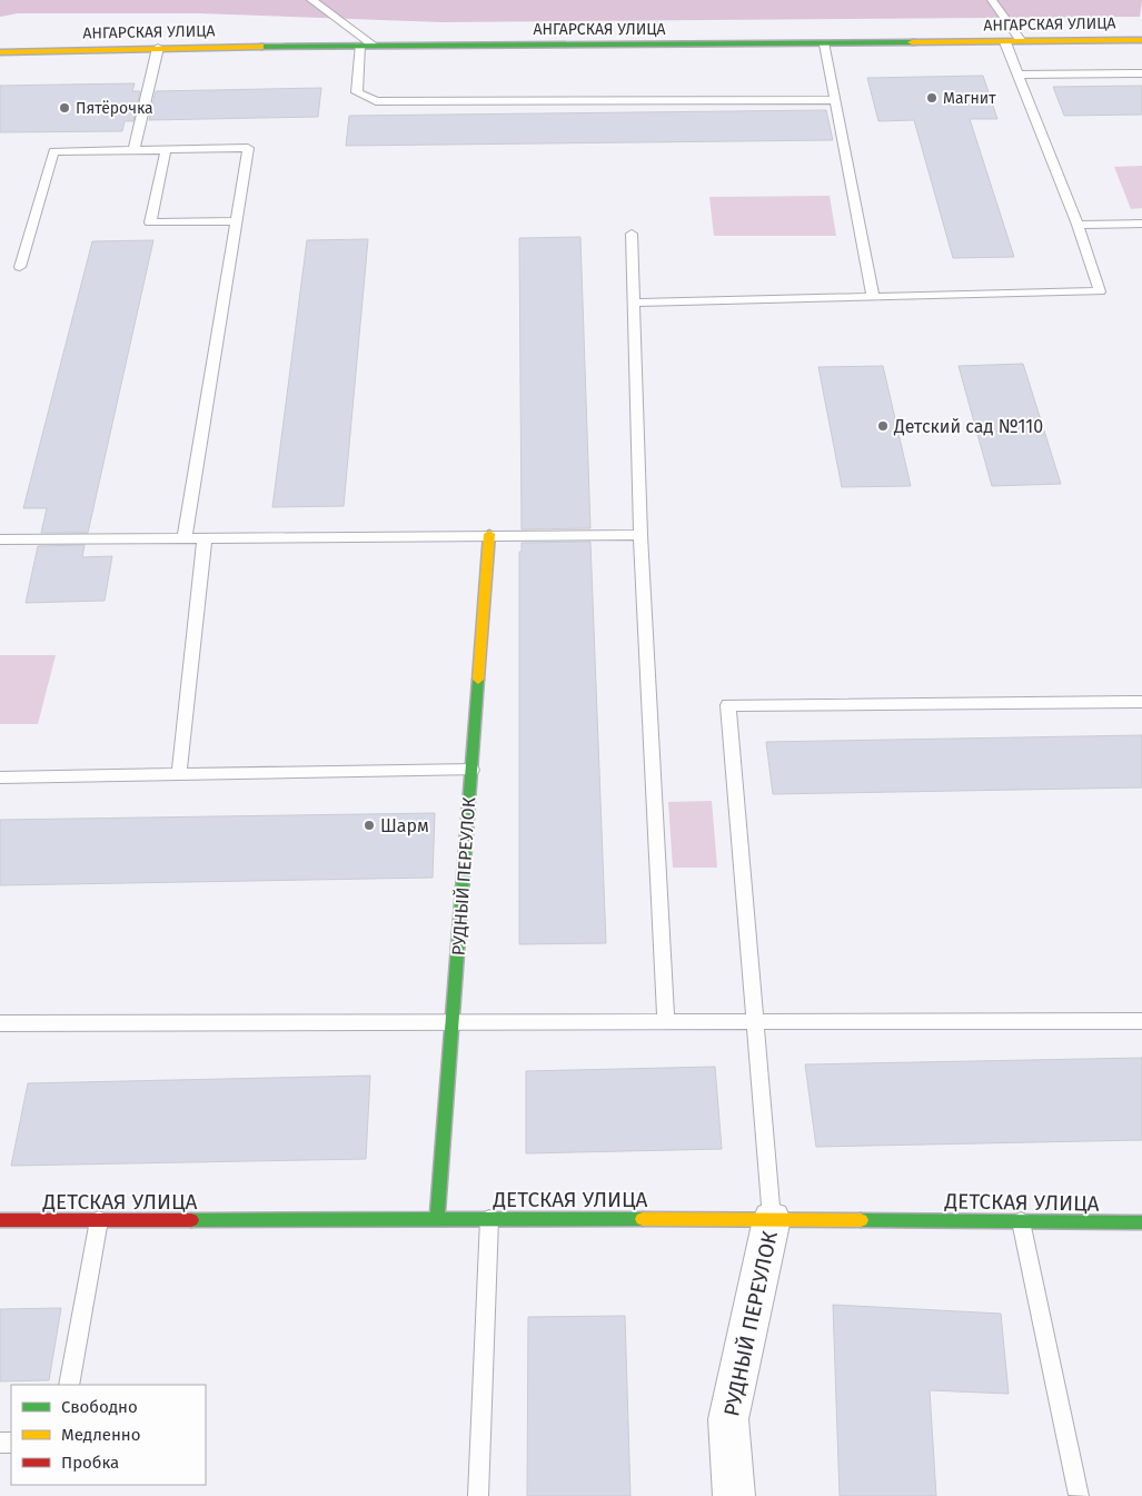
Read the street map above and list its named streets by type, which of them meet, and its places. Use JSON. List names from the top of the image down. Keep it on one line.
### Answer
{"streets":{"street":["АНГАРСКАЯ УЛИЦА","РУДНЫЙ ПЕРЕУЛОК","ДЕТСКАЯ УЛИЦА"]},"crossings":[["РУДНЫЙ ПЕРЕУЛОК","ДЕТСКАЯ УЛИЦА"]],"places":["Магнит","Пятёрочка","Детский сад №110","Шарм"],"legend":["Свободно","Медленно","Пробка"]}
